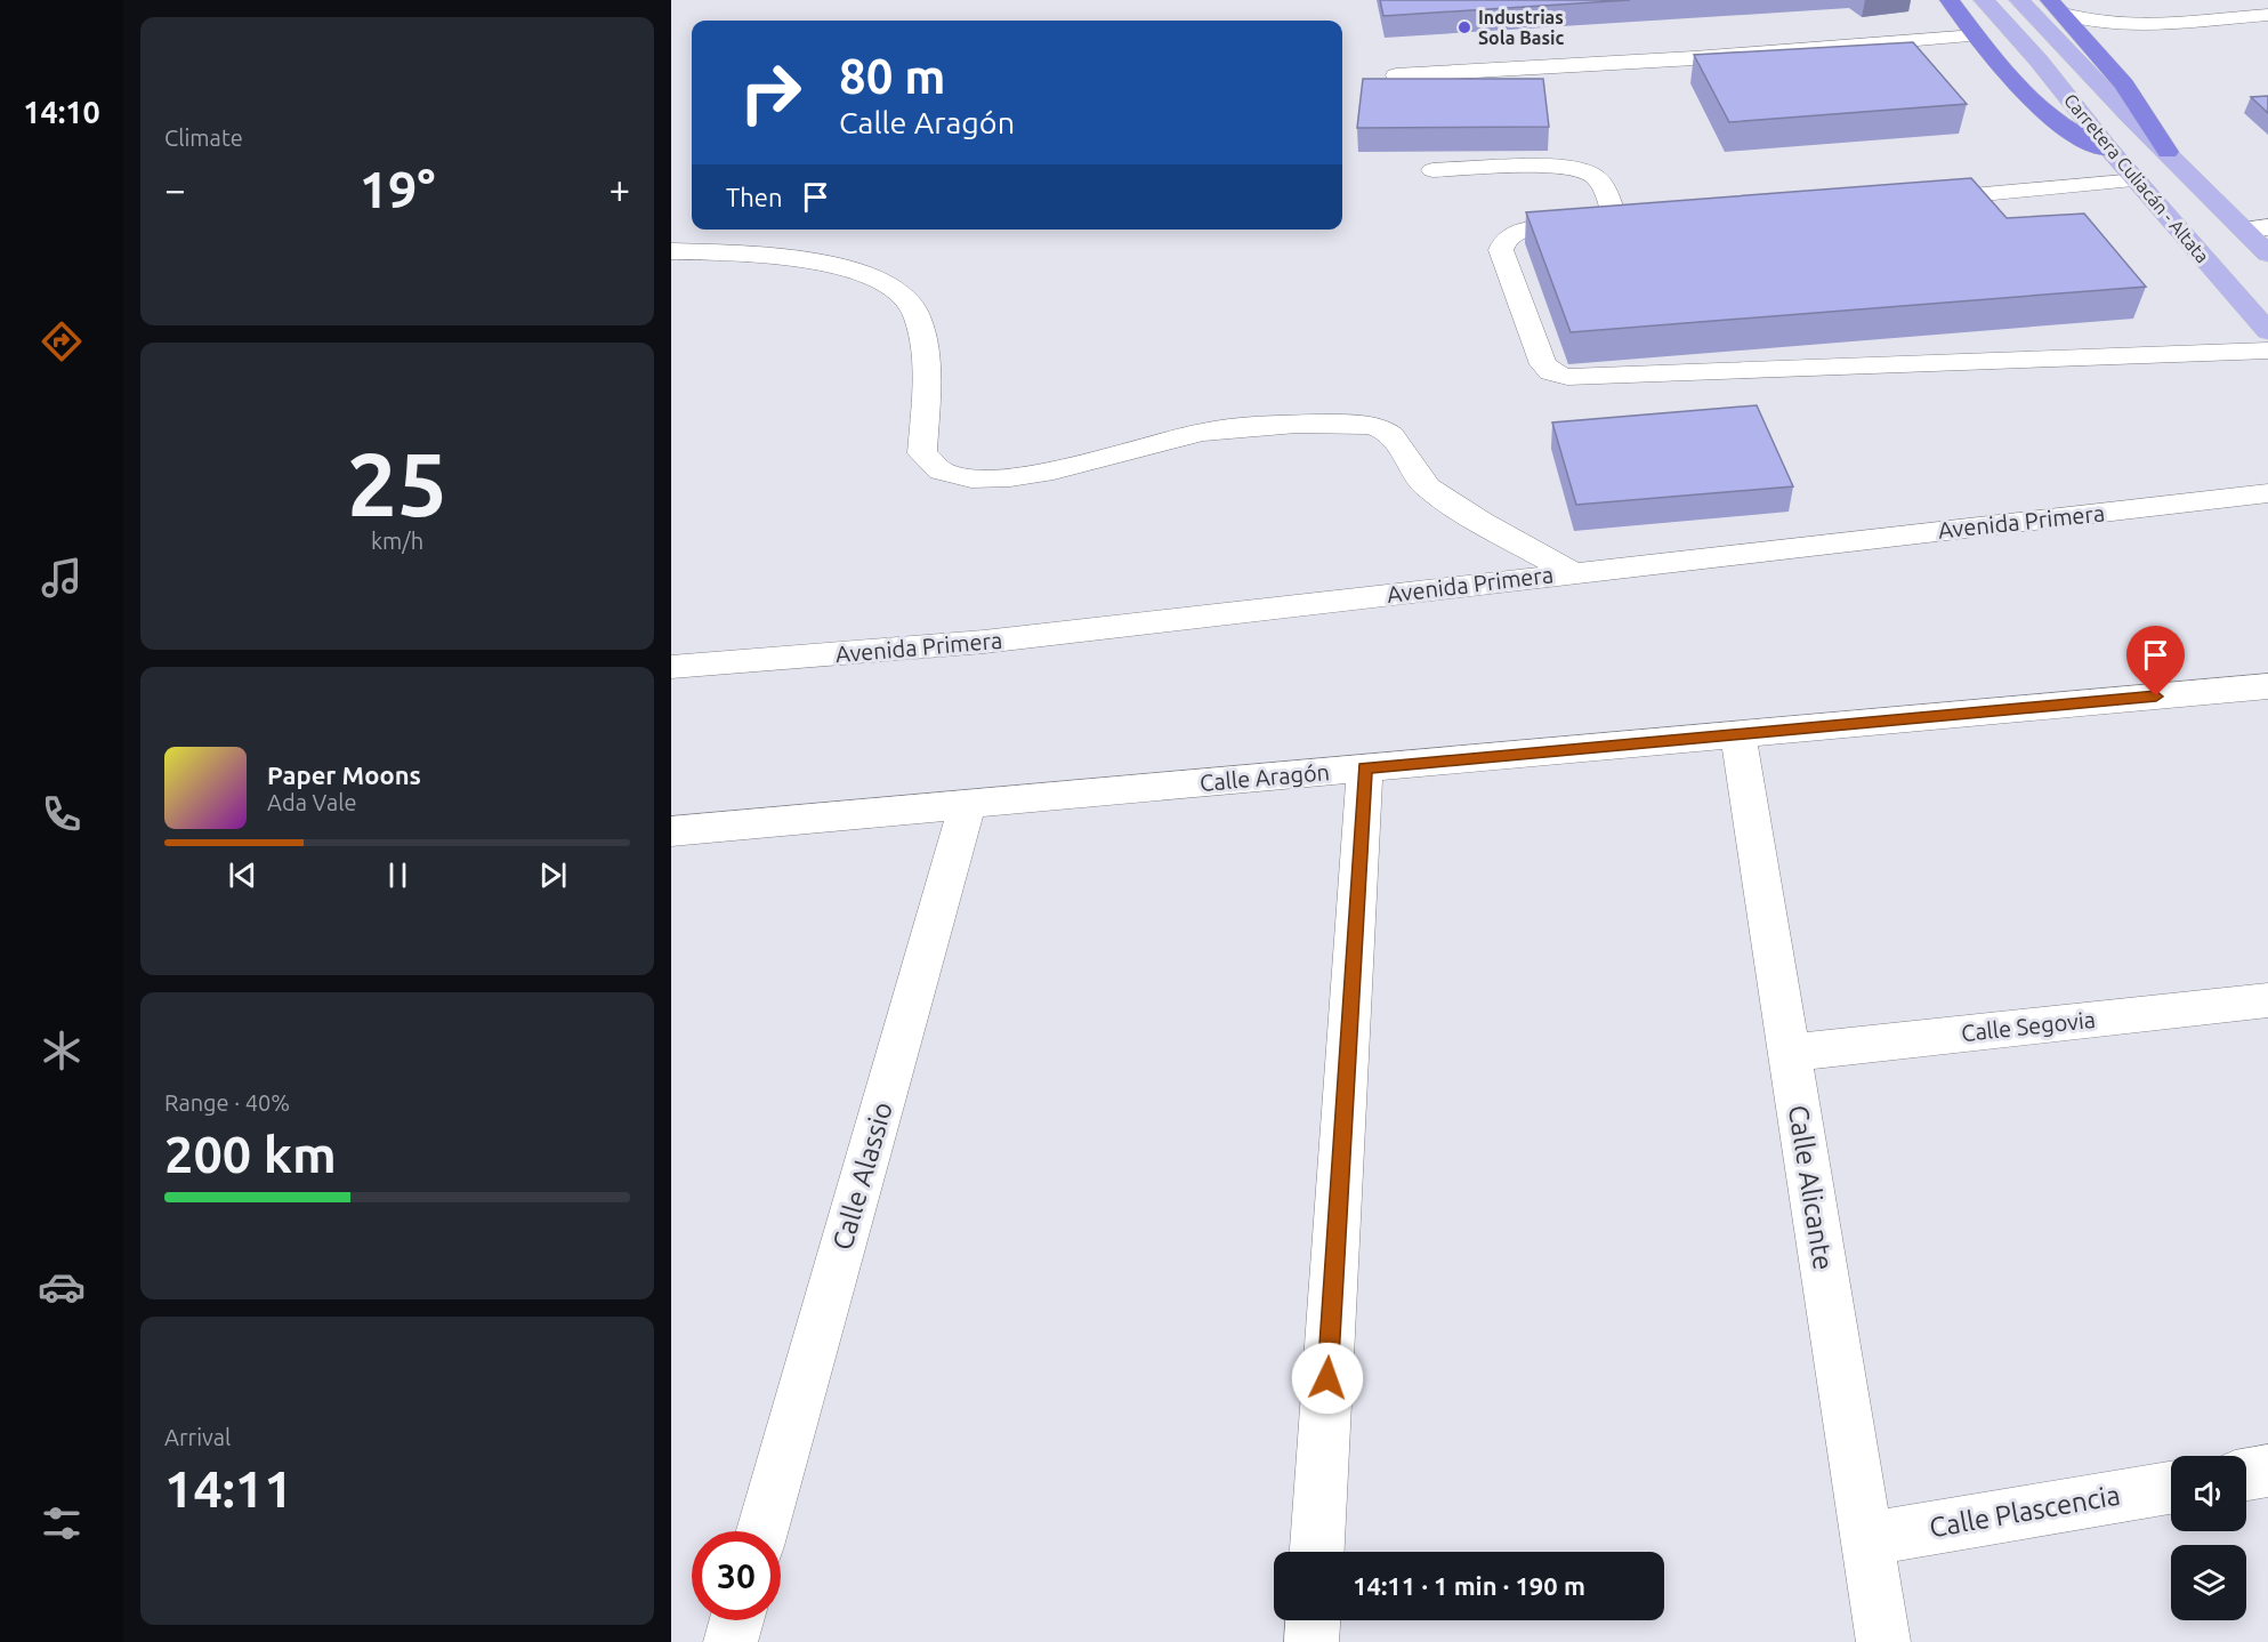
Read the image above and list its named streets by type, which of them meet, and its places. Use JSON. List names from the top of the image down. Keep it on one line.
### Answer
{"streets":{"main road":["Carretera Culiacán - Altata"],"street":["Avenida Primera","Calle Aragón","Calle Segovia","Calle Alassio","Calle Alicante","Calle Plascencia"]},"crossings":[["Calle Aragón","Calle Alassio"],["Calle Aragón","Calle Alicante"],["Calle Segovia","Calle Alicante"],["Calle Alicante","Calle Plascencia"]],"places":["Industrias Sola Basic"],"page":{"tabs":"14:10","tile":["Climate",["25","km/h"],["Range · 40%","200 km"],["Arrival","14:11"]],"turn":["80 m","Calle Aragón"],"heat":["−","19°","+"],"then":"Then","song":["Paper Moons","Ada Vale"],"limit":"30","trip":"14:11 · 1 min · 190 m"}}
